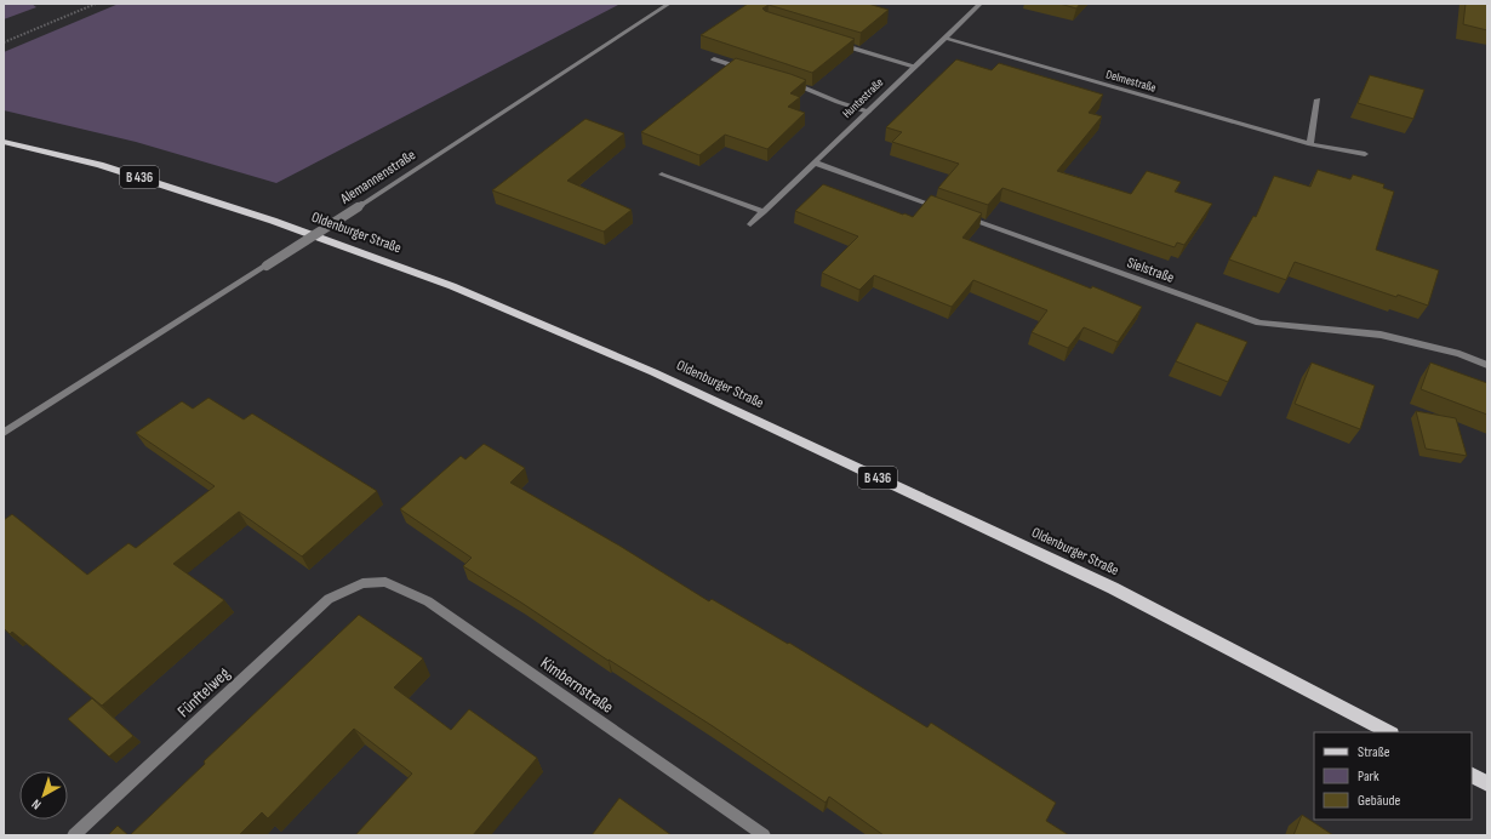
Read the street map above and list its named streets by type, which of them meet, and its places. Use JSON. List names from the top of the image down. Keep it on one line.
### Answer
{"streets":{"main road":["B 436","Oldenburger Straße"],"street":["Delmestraße","Huntestraße","Alemannenstraße","Sielstraße","Kimbernstraße","Fünftelweg"]},"crossings":[["Delmestraße","Huntestraße"],["Kimbernstraße","Fünftelweg"]],"legend":["Straße","Park","Gebäude"],"north":"bottom left"}
